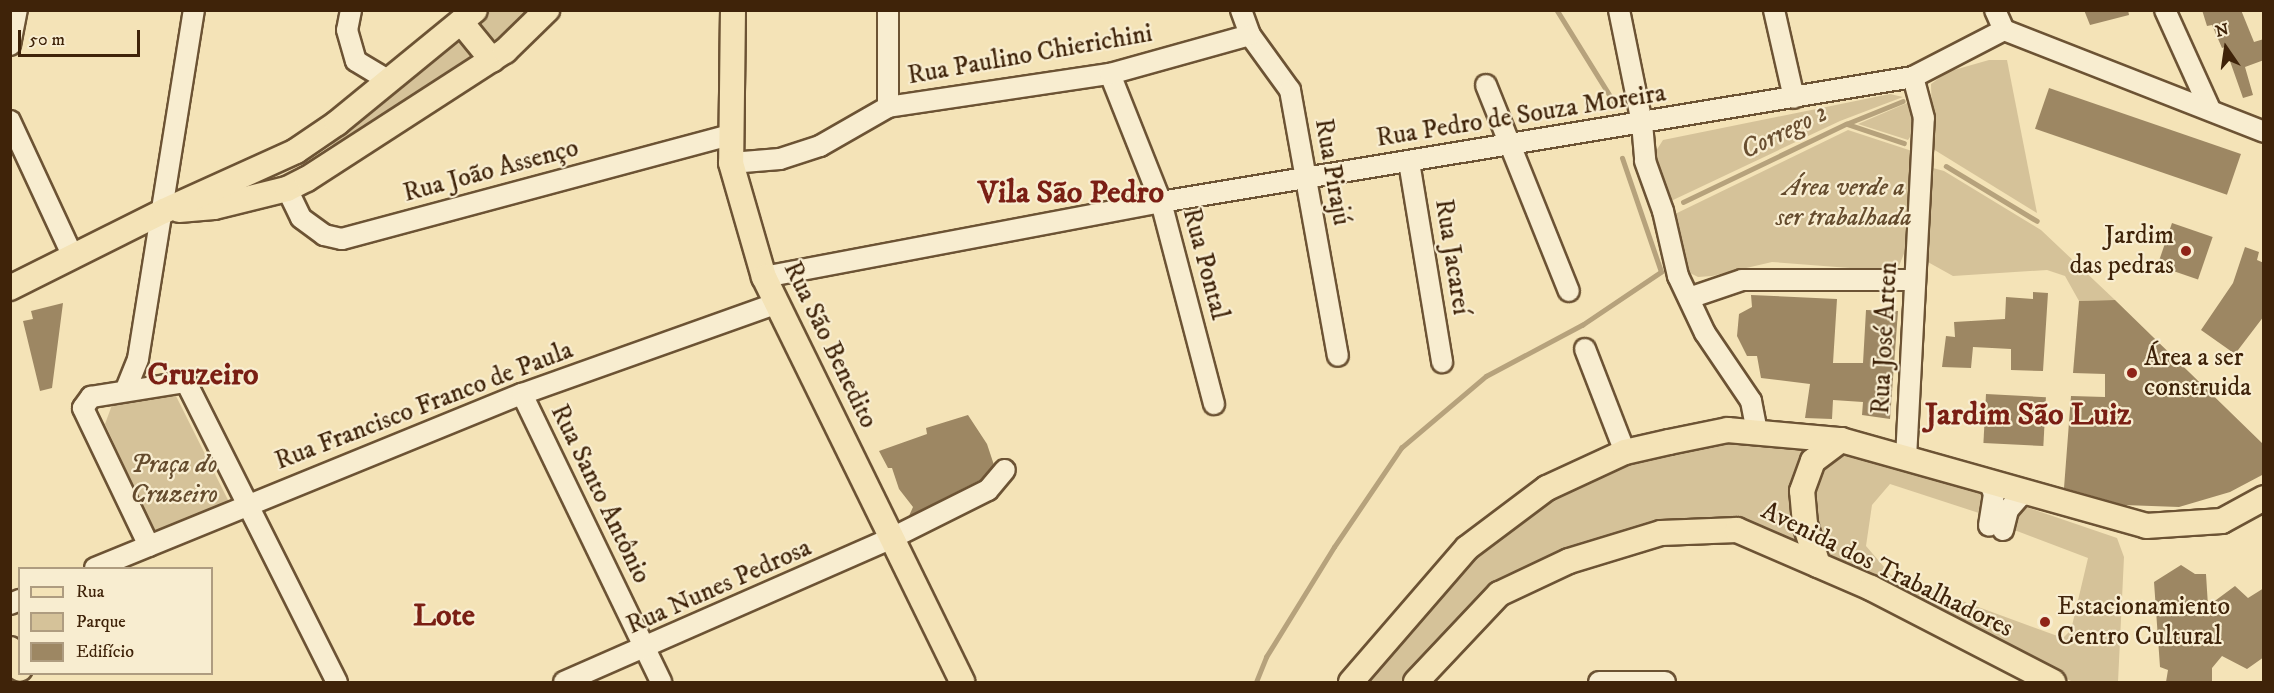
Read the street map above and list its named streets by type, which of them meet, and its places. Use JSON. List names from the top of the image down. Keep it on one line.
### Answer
{"streets":{"main road":["Rua São Benedito","Avenida dos Trabalhadores"],"street":["Rua Paulino Chierichini","Rua Pedro de Souza Moreira","Rua João Assenço","Rua Pirajú","Rua Jacareí","Rua Pontal","Rua José Arten","Rua Francisco Franco de Paula","Rua Santo Antônio","Rua Nunes Pedrosa"]},"crossings":[["Rua Paulino Chierichini","Rua Pirajú"],["Rua Paulino Chierichini","Rua Pontal"],["Rua Pedro de Souza Moreira","Rua Pirajú"],["Rua Pedro de Souza Moreira","Rua Jacareí"],["Rua Pedro de Souza Moreira","Rua Pontal"],["Rua Pedro de Souza Moreira","Rua José Arten"],["Rua Pedro de Souza Moreira","Rua São Benedito"],["Rua João Assenço","Rua São Benedito"],["Rua São Benedito","Rua Francisco Franco de Paula"],["Rua São Benedito","Rua Nunes Pedrosa"],["Rua Francisco Franco de Paula","Rua Santo Antônio"],["Rua Santo Antônio","Rua Nunes Pedrosa"]],"districts":["Vila São Pedro","Cruzeiro","Jardim São Luiz","Lote"],"water":["Corrego 2"],"parks":["Área verde a ser trabalhada","Praça do Cruzeiro"],"places":["Jardim das pedras","Área a ser construida","Estacionamiento Centro Cultural"],"legend":["Rua","Parque","Edifício"],"scale_bar":"50 m","north":"top"}
